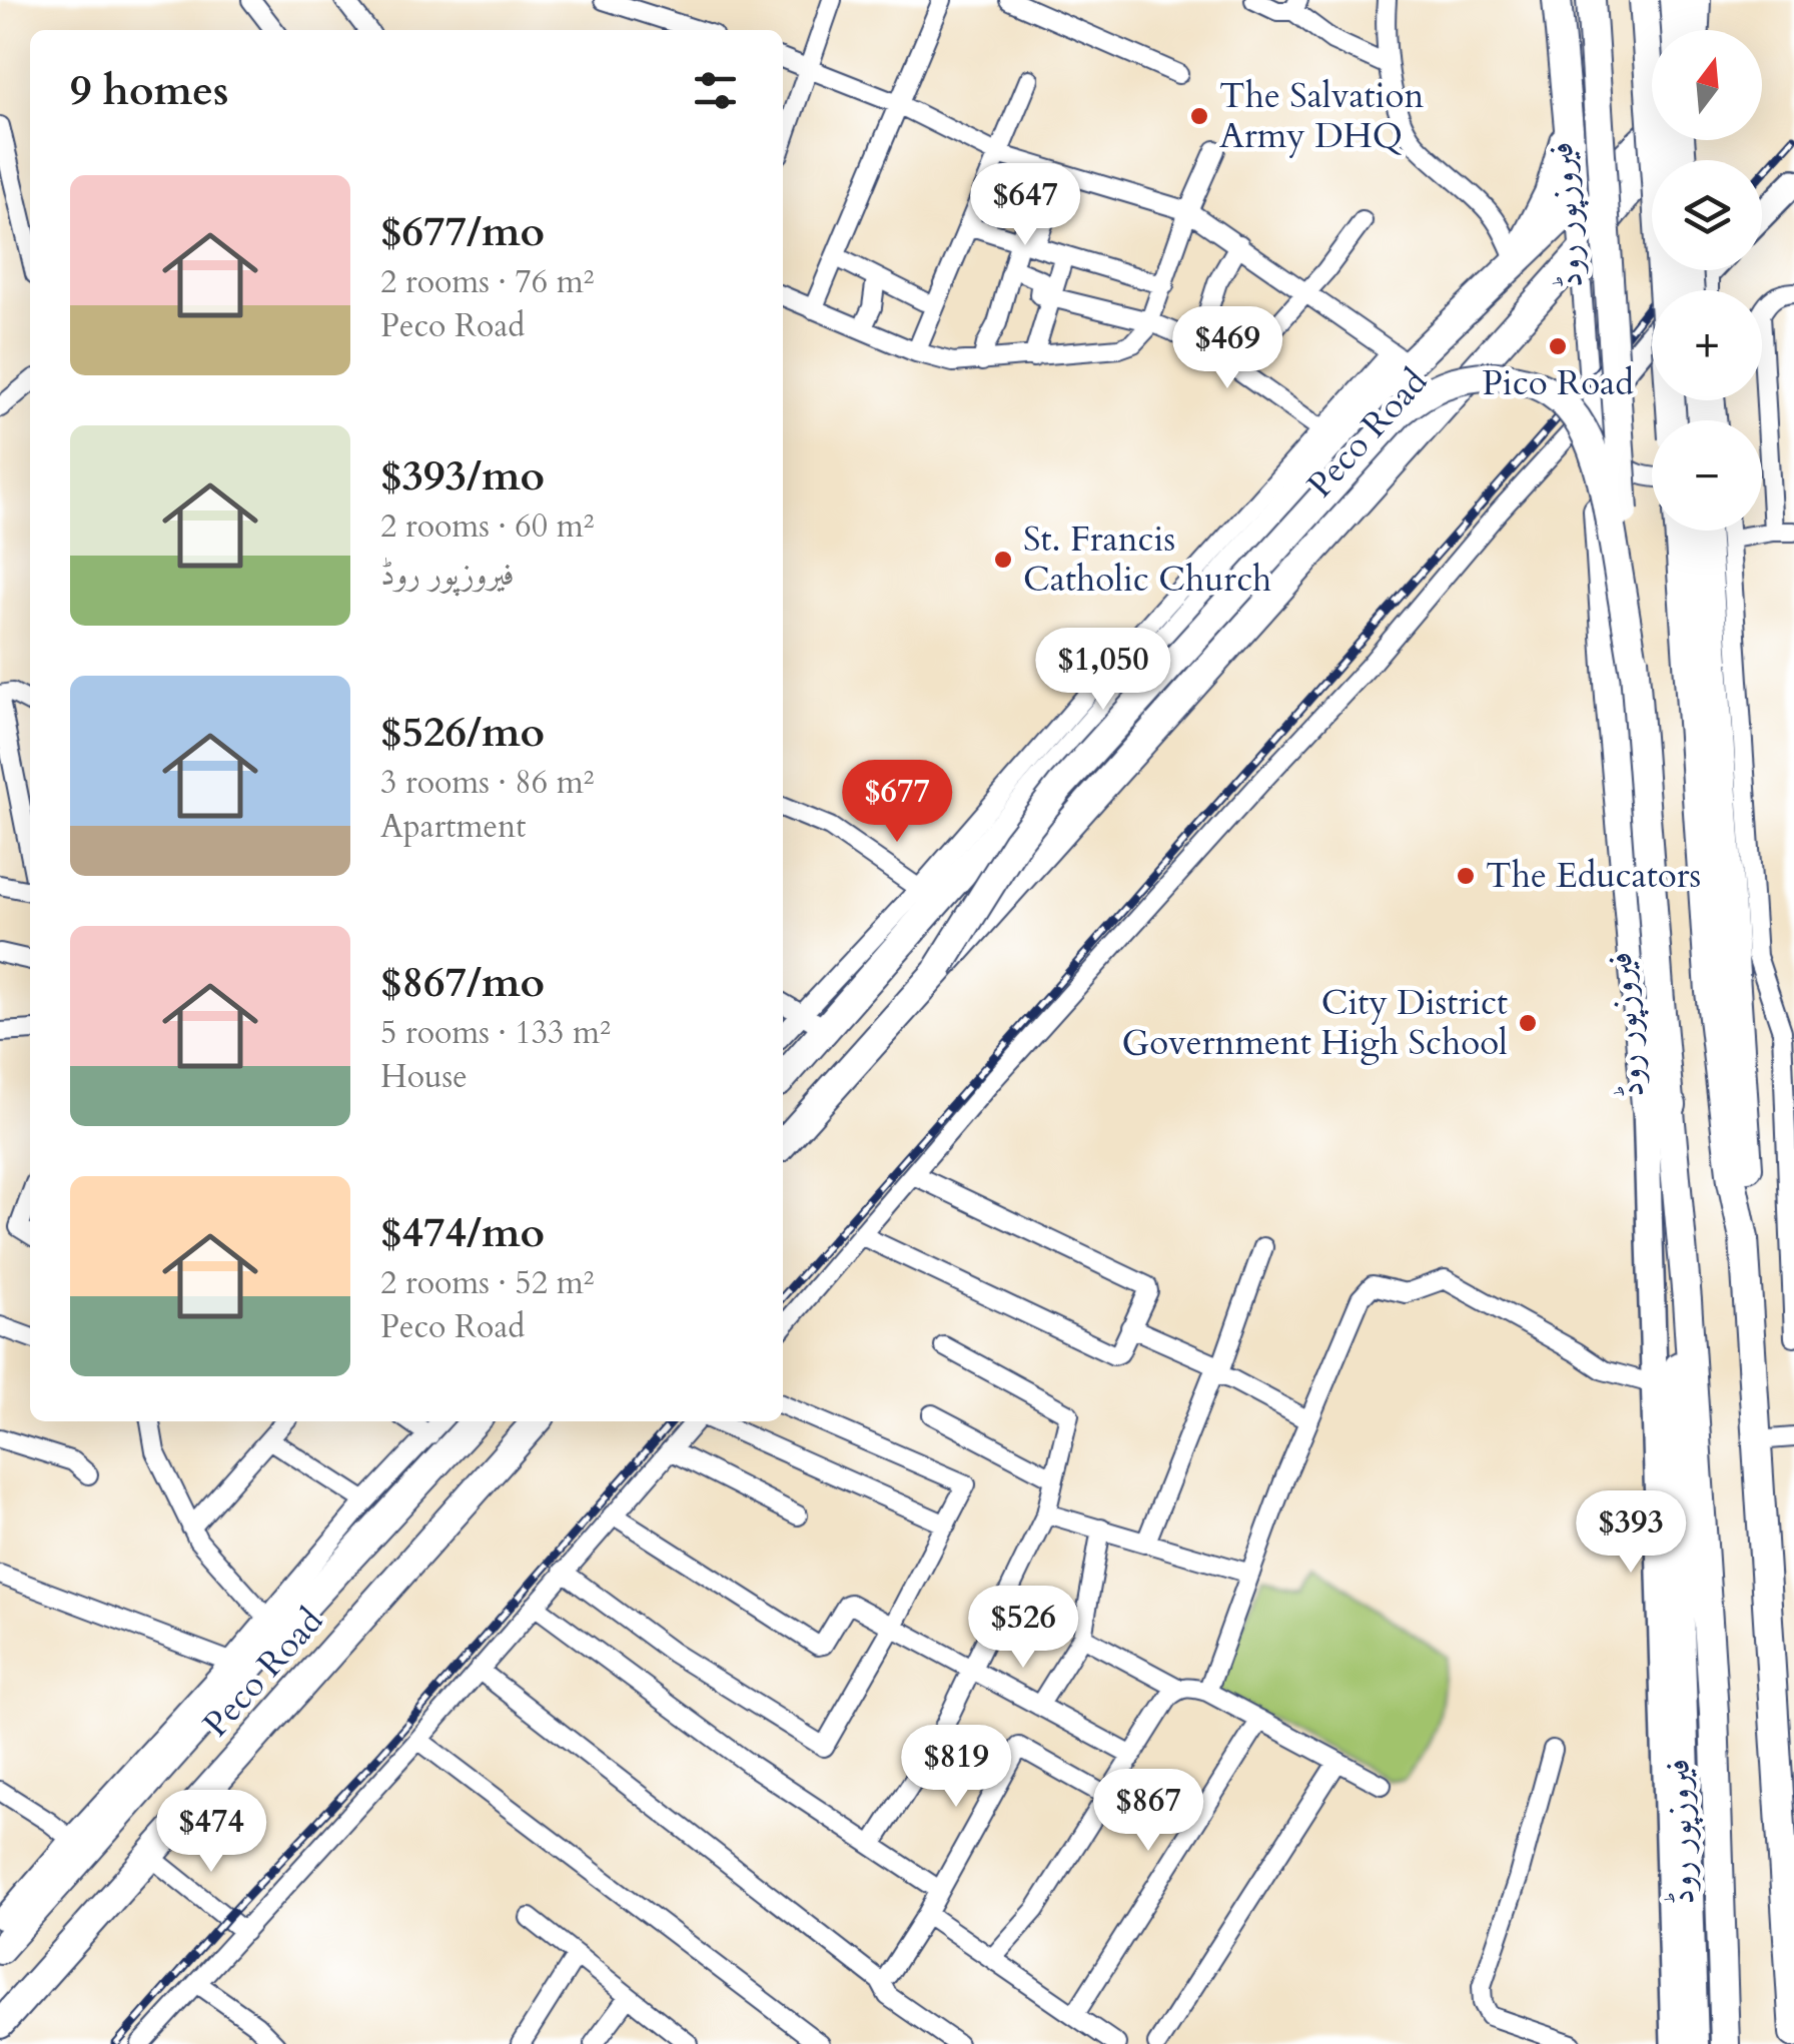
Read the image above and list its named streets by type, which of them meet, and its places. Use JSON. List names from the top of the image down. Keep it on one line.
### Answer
{"streets":{"main road":["فیروزپور روڈ","Peco Road"]},"places":["The Salvation Army DHQ","Pico Road","St. Francis Catholic Church","The Educators","City District Government High School"],"north":"top","page":{"map_buttons":["+","−"],"heading":"9 homes","list":[{"name":"$677/mo","note":"2 rooms · 76 m² · Peco Road"},{"name":"$393/mo","note":"2 rooms · 60 m² · فیروزپور روڈ"},{"name":"$526/mo","note":"3 rooms · 86 m² · Apartment"},{"name":"$867/mo","note":"5 rooms · 133 m² · House"},{"name":"$474/mo","note":"2 rooms · 52 m² · Peco Road"}],"price":["$647","$469","$1,050","$677","$393","$526","$819","$867","$474"]}}
